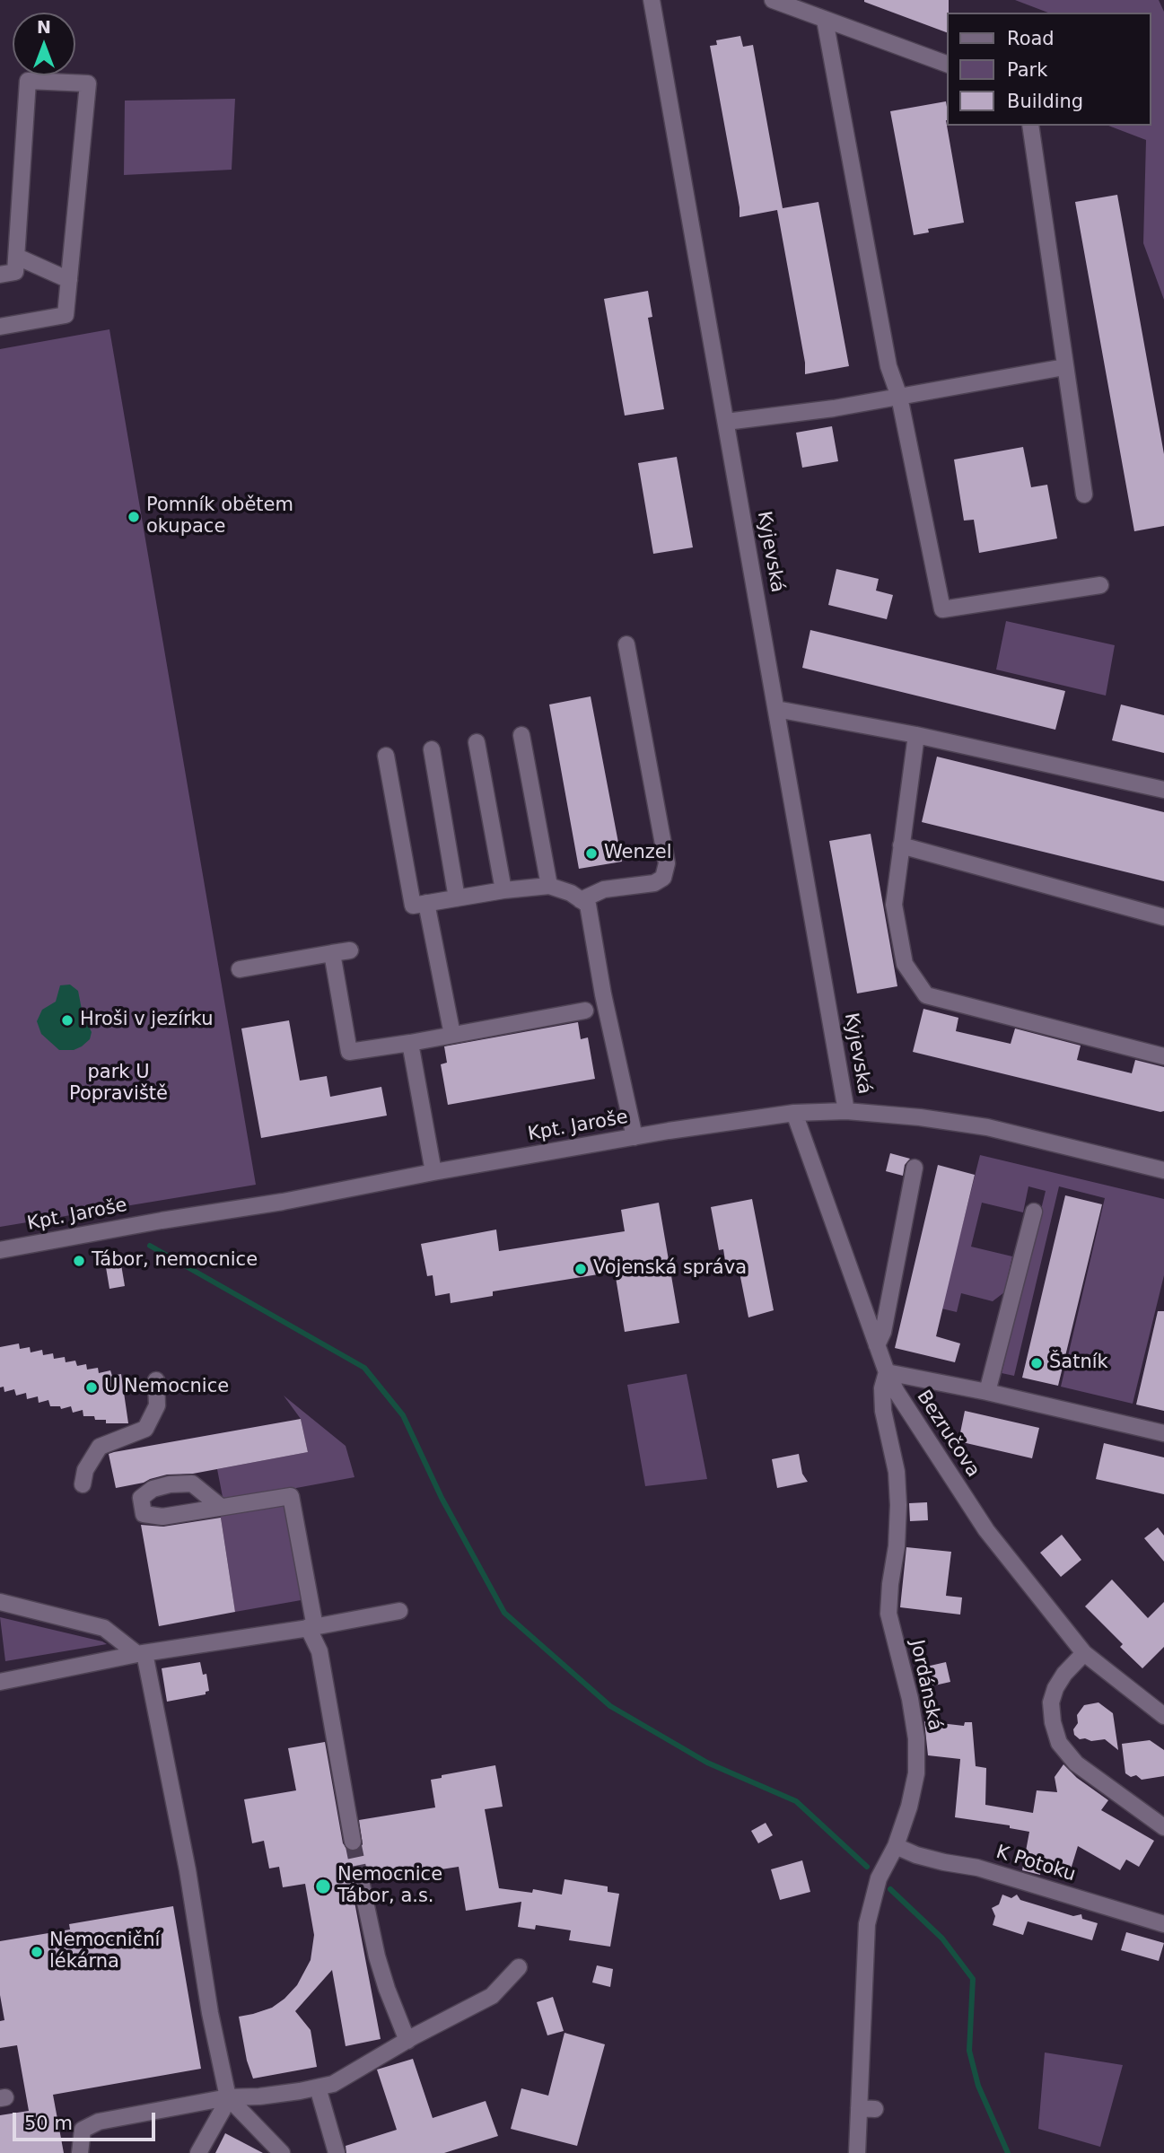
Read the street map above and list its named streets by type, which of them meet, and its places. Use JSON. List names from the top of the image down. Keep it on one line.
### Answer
{"streets":{"street":["Kyjevská","Kpt. Jaroše","Bezručova","Jordánská","K Potoku"]},"crossings":[["Kyjevská","Kpt. Jaroše"],["Kpt. Jaroše","Bezručova"],["Bezručova","Jordánská"],["Jordánská","K Potoku"]],"parks":["park U Popraviště"],"places":["Pomník obětem okupace","Wenzel","Hroši v jezírku","Tábor, nemocnice","Vojenská správa","Šatník","U Nemocnice","Nemocnice Tábor, a.s.","Nemocniční lékárna"],"legend":["Road","Park","Building"],"scale_bar":"50 m","north":"top"}
